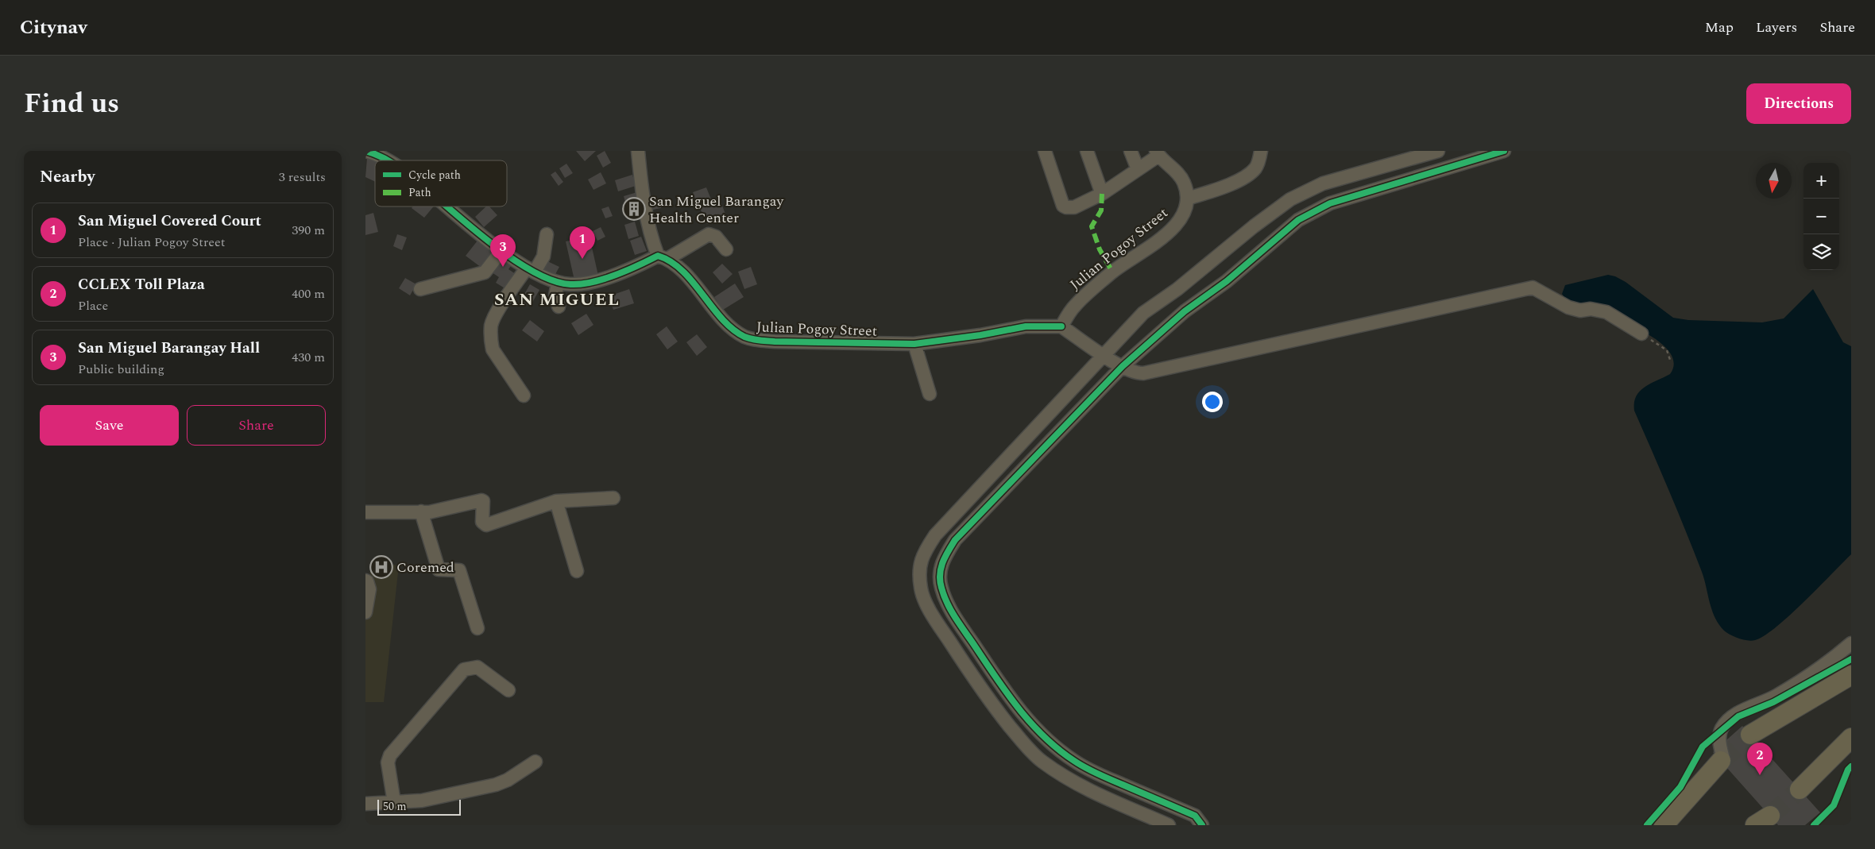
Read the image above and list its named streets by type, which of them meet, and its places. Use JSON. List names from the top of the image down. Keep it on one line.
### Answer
{"streets":{"street":["Julian Pogoy Street"]},"districts":["SAN MIGUEL"],"places":{"building":["San Miguel Barangay Health Center"],"hospital":["Coremed"]},"legend":["Cycle path","Path"],"scale_bar":"50 m","north":"bottom","page":{"header":"Citynav","nav":["Map","Layers","Share"],"title":"Find us","buttons":["Directions",["Save","Share"]],"heading":["Nearby","3 results"],"map_buttons":["+","−"],"list":[{"mark":"1","name":"San Miguel Covered Court","note":"Place · Julian Pogoy Street","value":"390 m"},{"mark":"2","name":"CCLEX Toll Plaza","note":"Place","value":"400 m"},{"mark":"3","name":"San Miguel Barangay Hall","note":"Public building","value":"430 m"}],"pins":["1","3","2"],"scale":"50 m"}}
